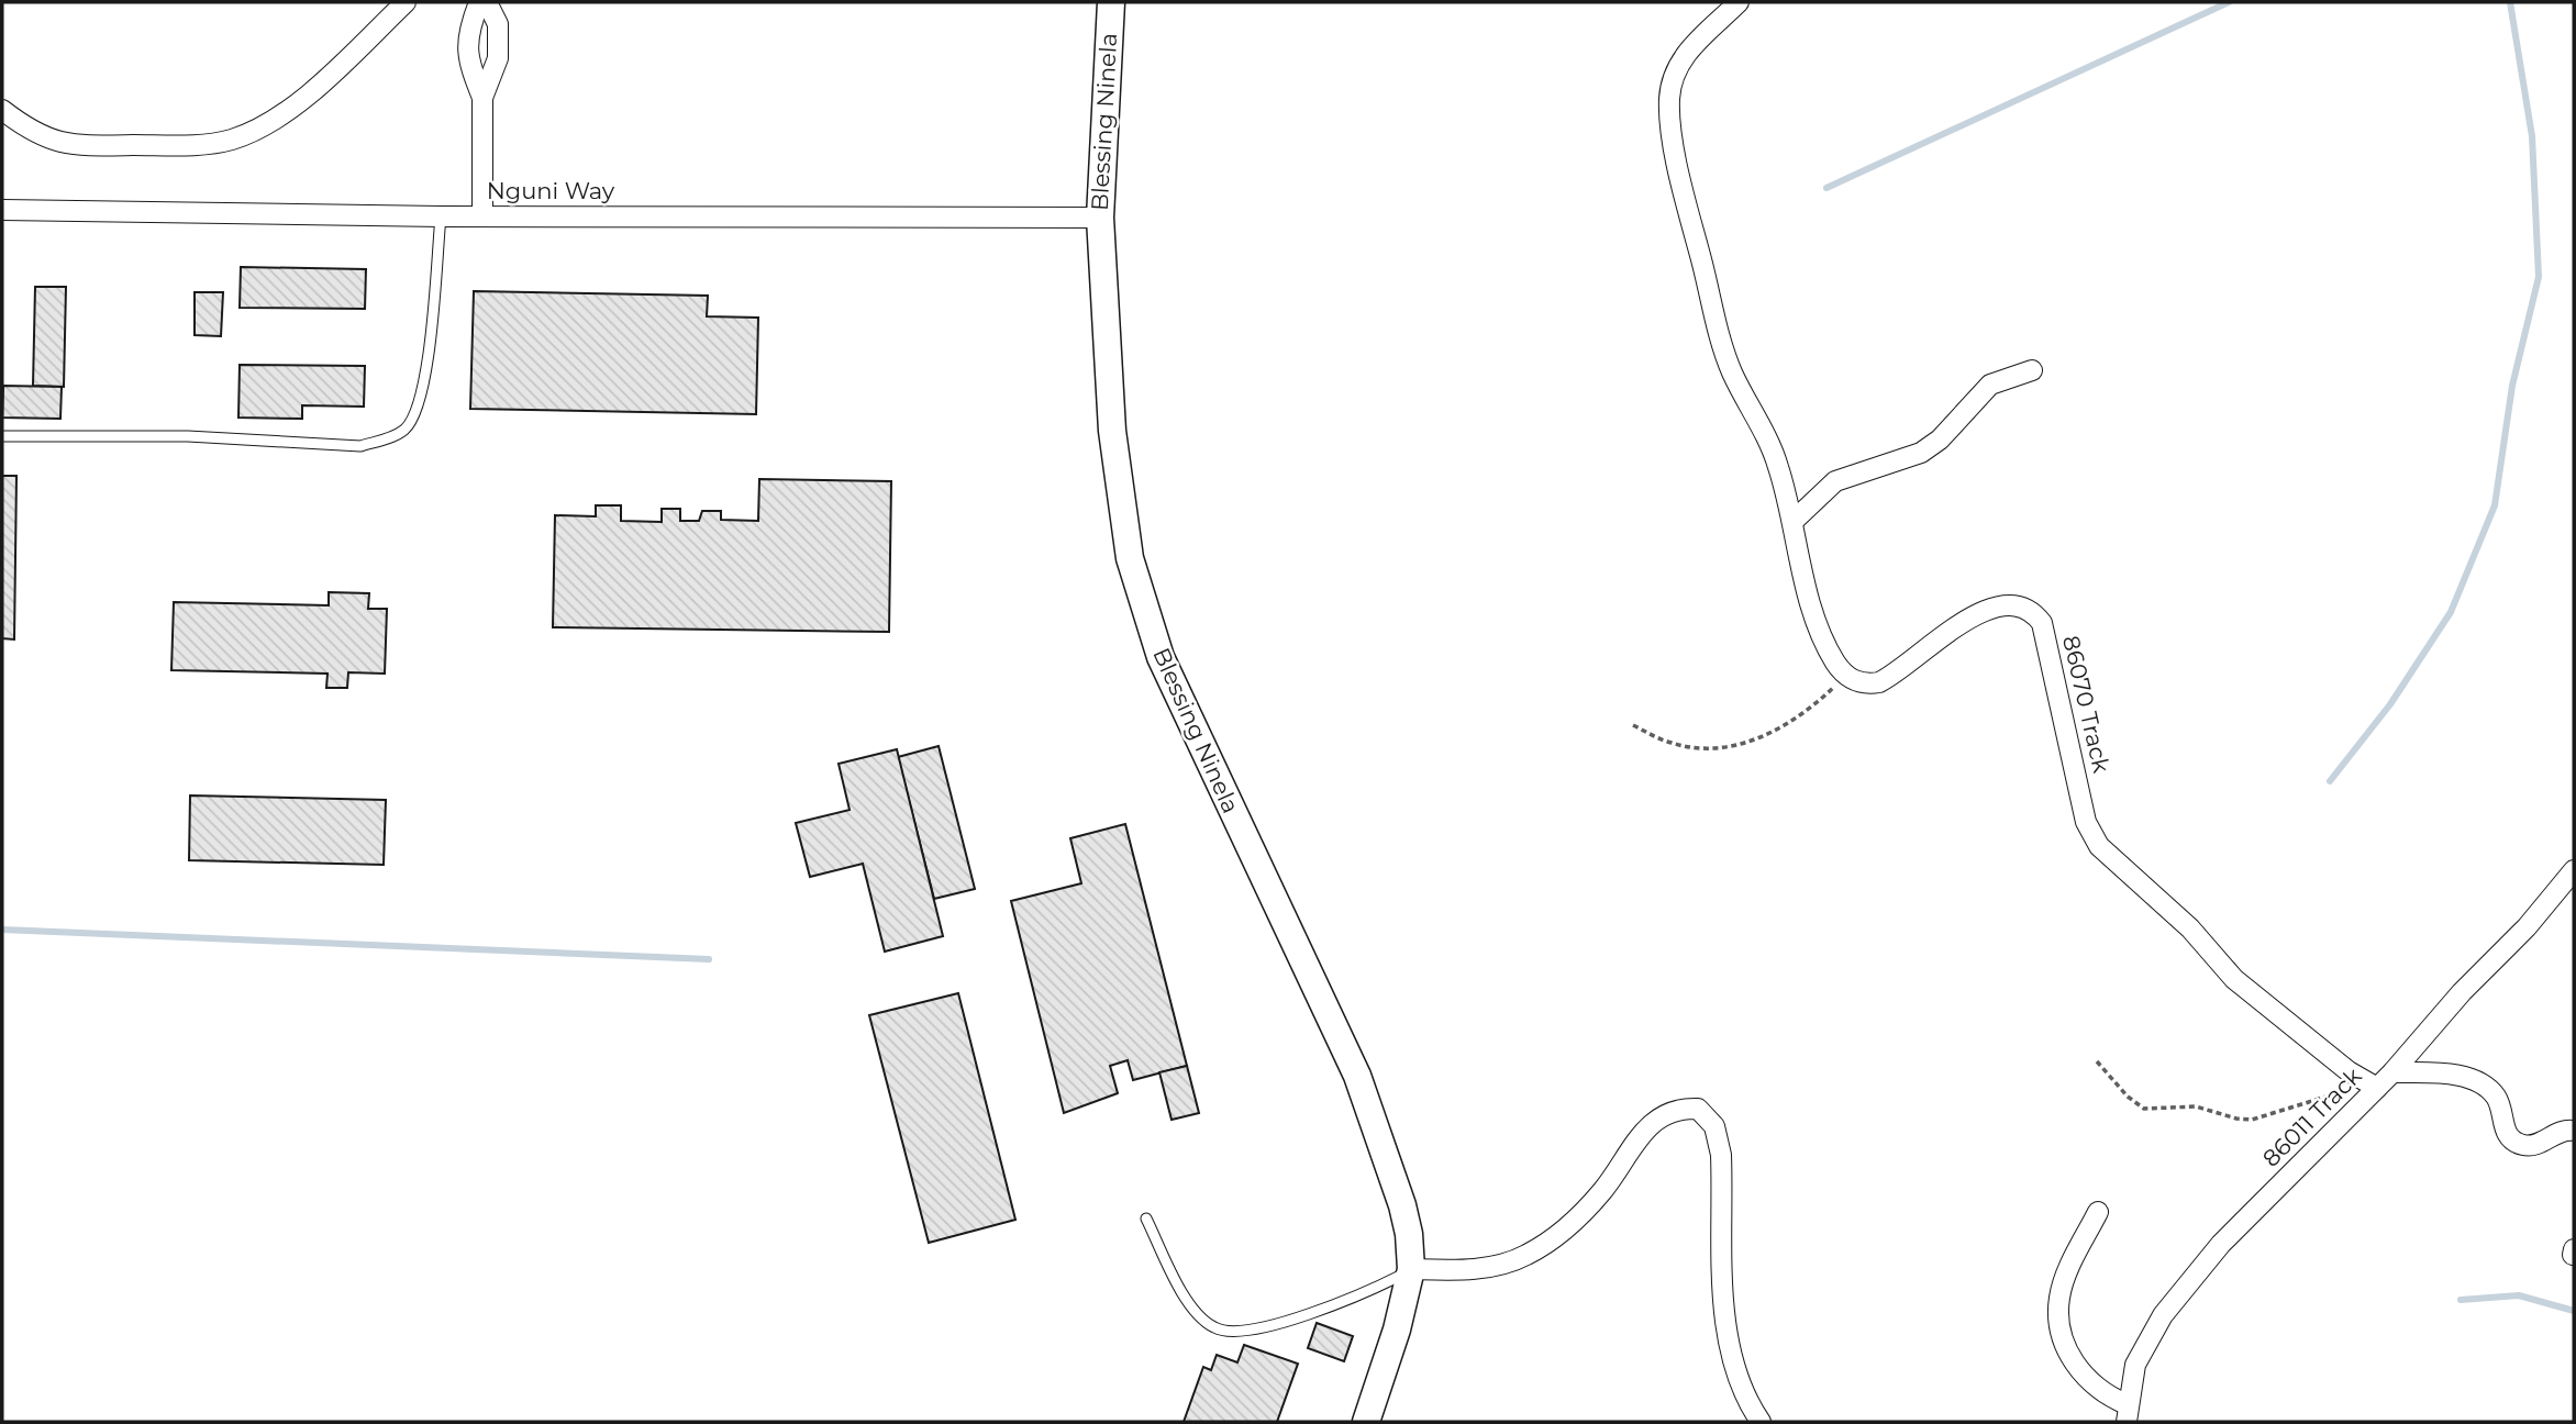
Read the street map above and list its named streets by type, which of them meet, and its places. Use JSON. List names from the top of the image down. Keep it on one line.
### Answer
{"streets":{"street":["Blessing Ninela","Nguni Way","86070 Track","86011 Track"]},"crossings":[["Blessing Ninela","Nguni Way"],["86070 Track","86011 Track"]]}
